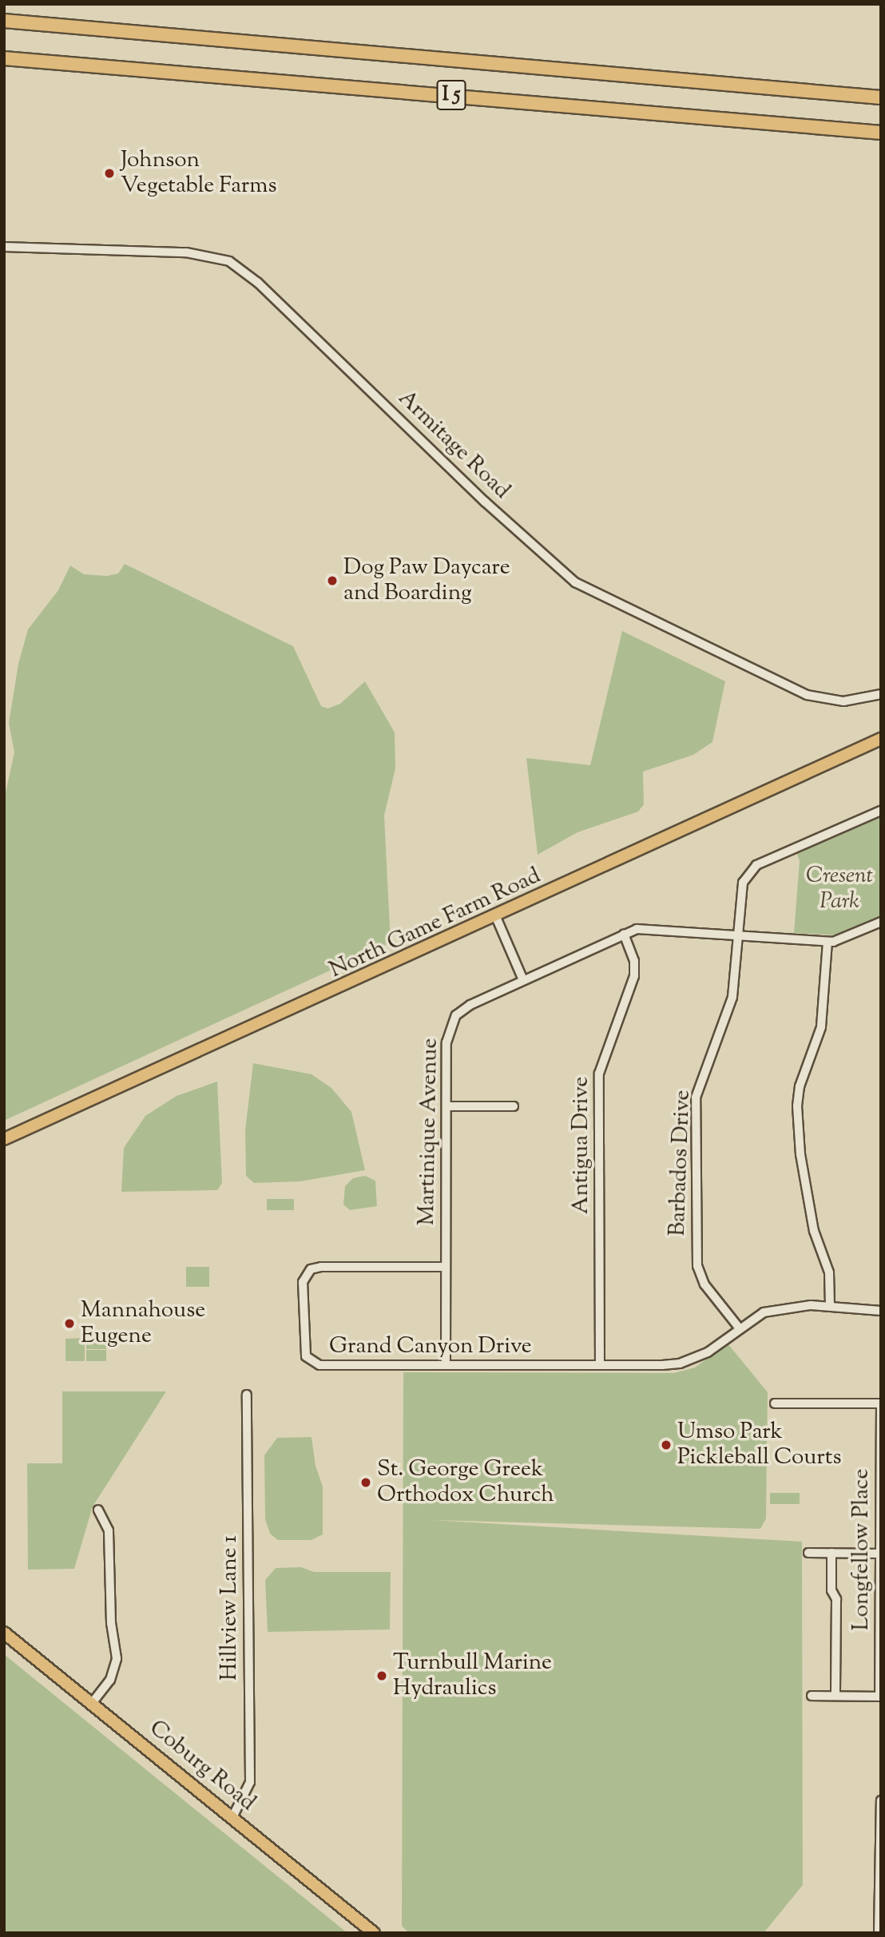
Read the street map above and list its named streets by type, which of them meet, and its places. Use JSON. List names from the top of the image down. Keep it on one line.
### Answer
{"streets":{"highway":["I 5"],"main road":["North Game Farm Road","Coburg Road"],"street":["Armitage Road","Martinique Avenue","Antigua Drive","Barbados Drive","Grand Canyon Drive","Longfellow Place","Hillview Lane 1"]},"crossings":[["Martinique Avenue","Antigua Drive"],["Martinique Avenue","Barbados Drive"],["Martinique Avenue","Grand Canyon Drive"],["Antigua Drive","Grand Canyon Drive"],["Barbados Drive","Grand Canyon Drive"],["Hillview Lane 1","Coburg Road"]],"parks":["Cresent Park"],"places":["Johnson Vegetable Farms","Dog Paw Daycare and Boarding","Mannahouse Eugene","Umso Park Pickleball Courts","St. George Greek Orthodox Church","Turnbull Marine Hydraulics"]}
